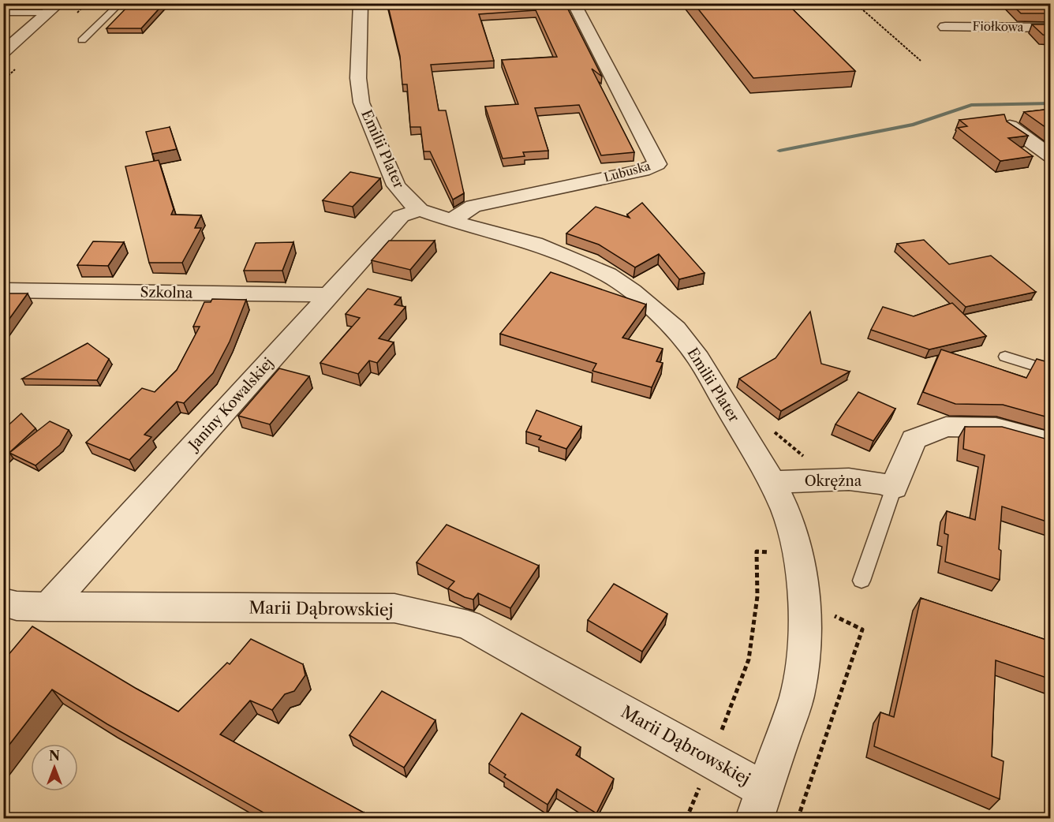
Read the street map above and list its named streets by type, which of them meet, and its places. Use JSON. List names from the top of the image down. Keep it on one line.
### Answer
{"streets":{"street":["Fiołkowa","Emilii Plater","Lubuska","Szkolna","Janiny Kowalskiej","Okrężna","Marii Dąbrowskiej"]},"crossings":[["Emilii Plater","Lubuska"],["Emilii Plater","Janiny Kowalskiej"],["Emilii Plater","Okrężna"],["Emilii Plater","Marii Dąbrowskiej"],["Szkolna","Janiny Kowalskiej"],["Janiny Kowalskiej","Marii Dąbrowskiej"]],"north":"top"}
